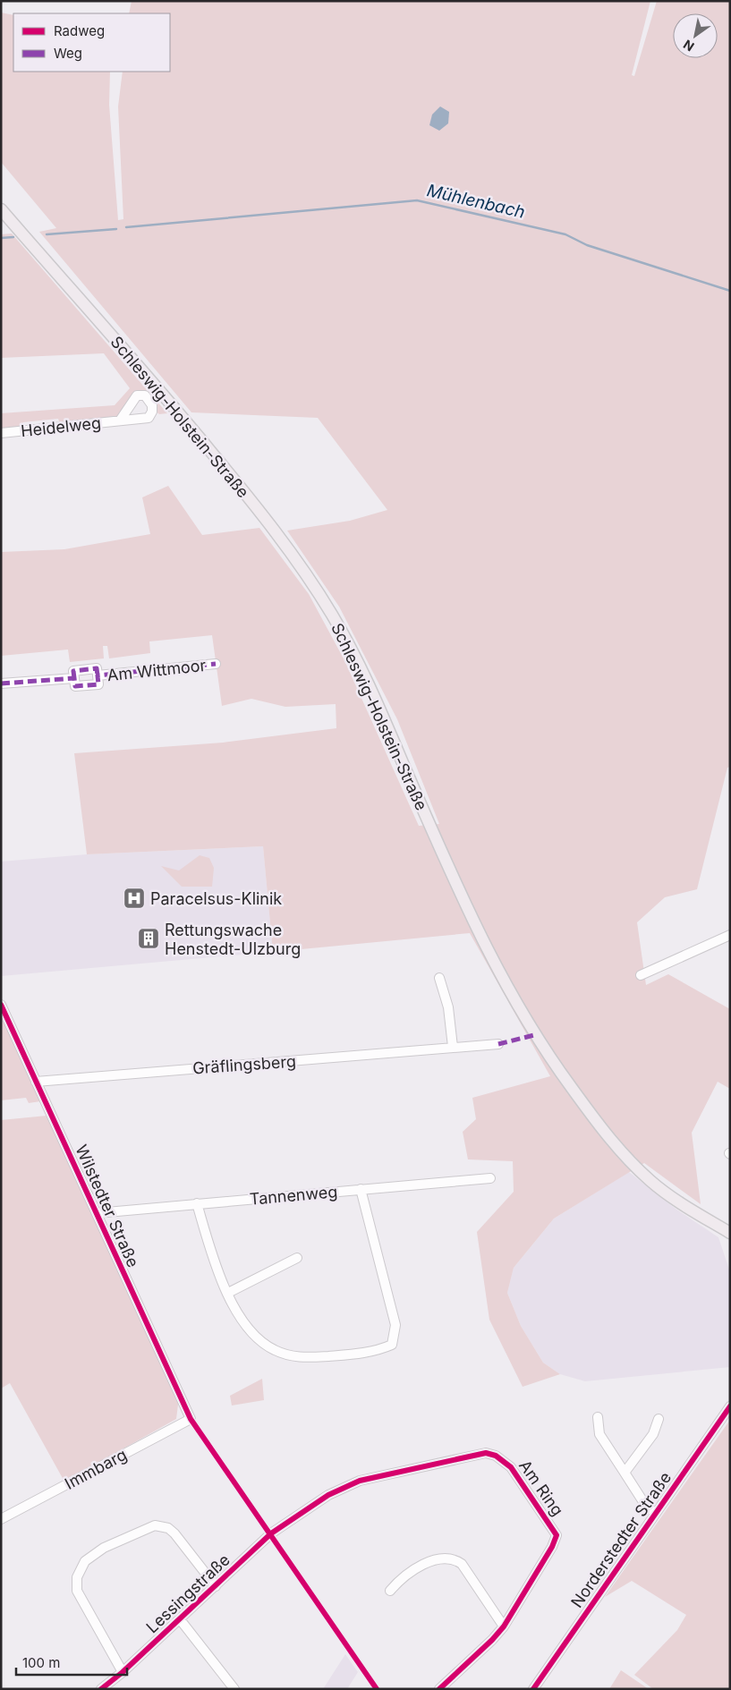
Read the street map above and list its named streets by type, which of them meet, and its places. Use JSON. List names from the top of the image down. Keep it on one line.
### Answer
{"streets":{"main road":["Schleswig-Holstein-Straße"],"street":["Heidelweg","Am Wittmoor","Gräflingsberg","Tannenweg","Wilstedter Straße","Immbarg","Am Ring","Norderstedter Straße","Lessingstraße"]},"crossings":[["Gräflingsberg","Wilstedter Straße"],["Tannenweg","Wilstedter Straße"],["Wilstedter Straße","Immbarg"],["Am Ring","Lessingstraße"]],"water":["Mühlenbach"],"places":{"hospital":["Paracelsus-Klinik"],"building":["Rettungswache Henstedt-Ulzburg"]},"legend":["Radweg","Weg"],"scale_bar":"100 m","north":"bottom left"}
